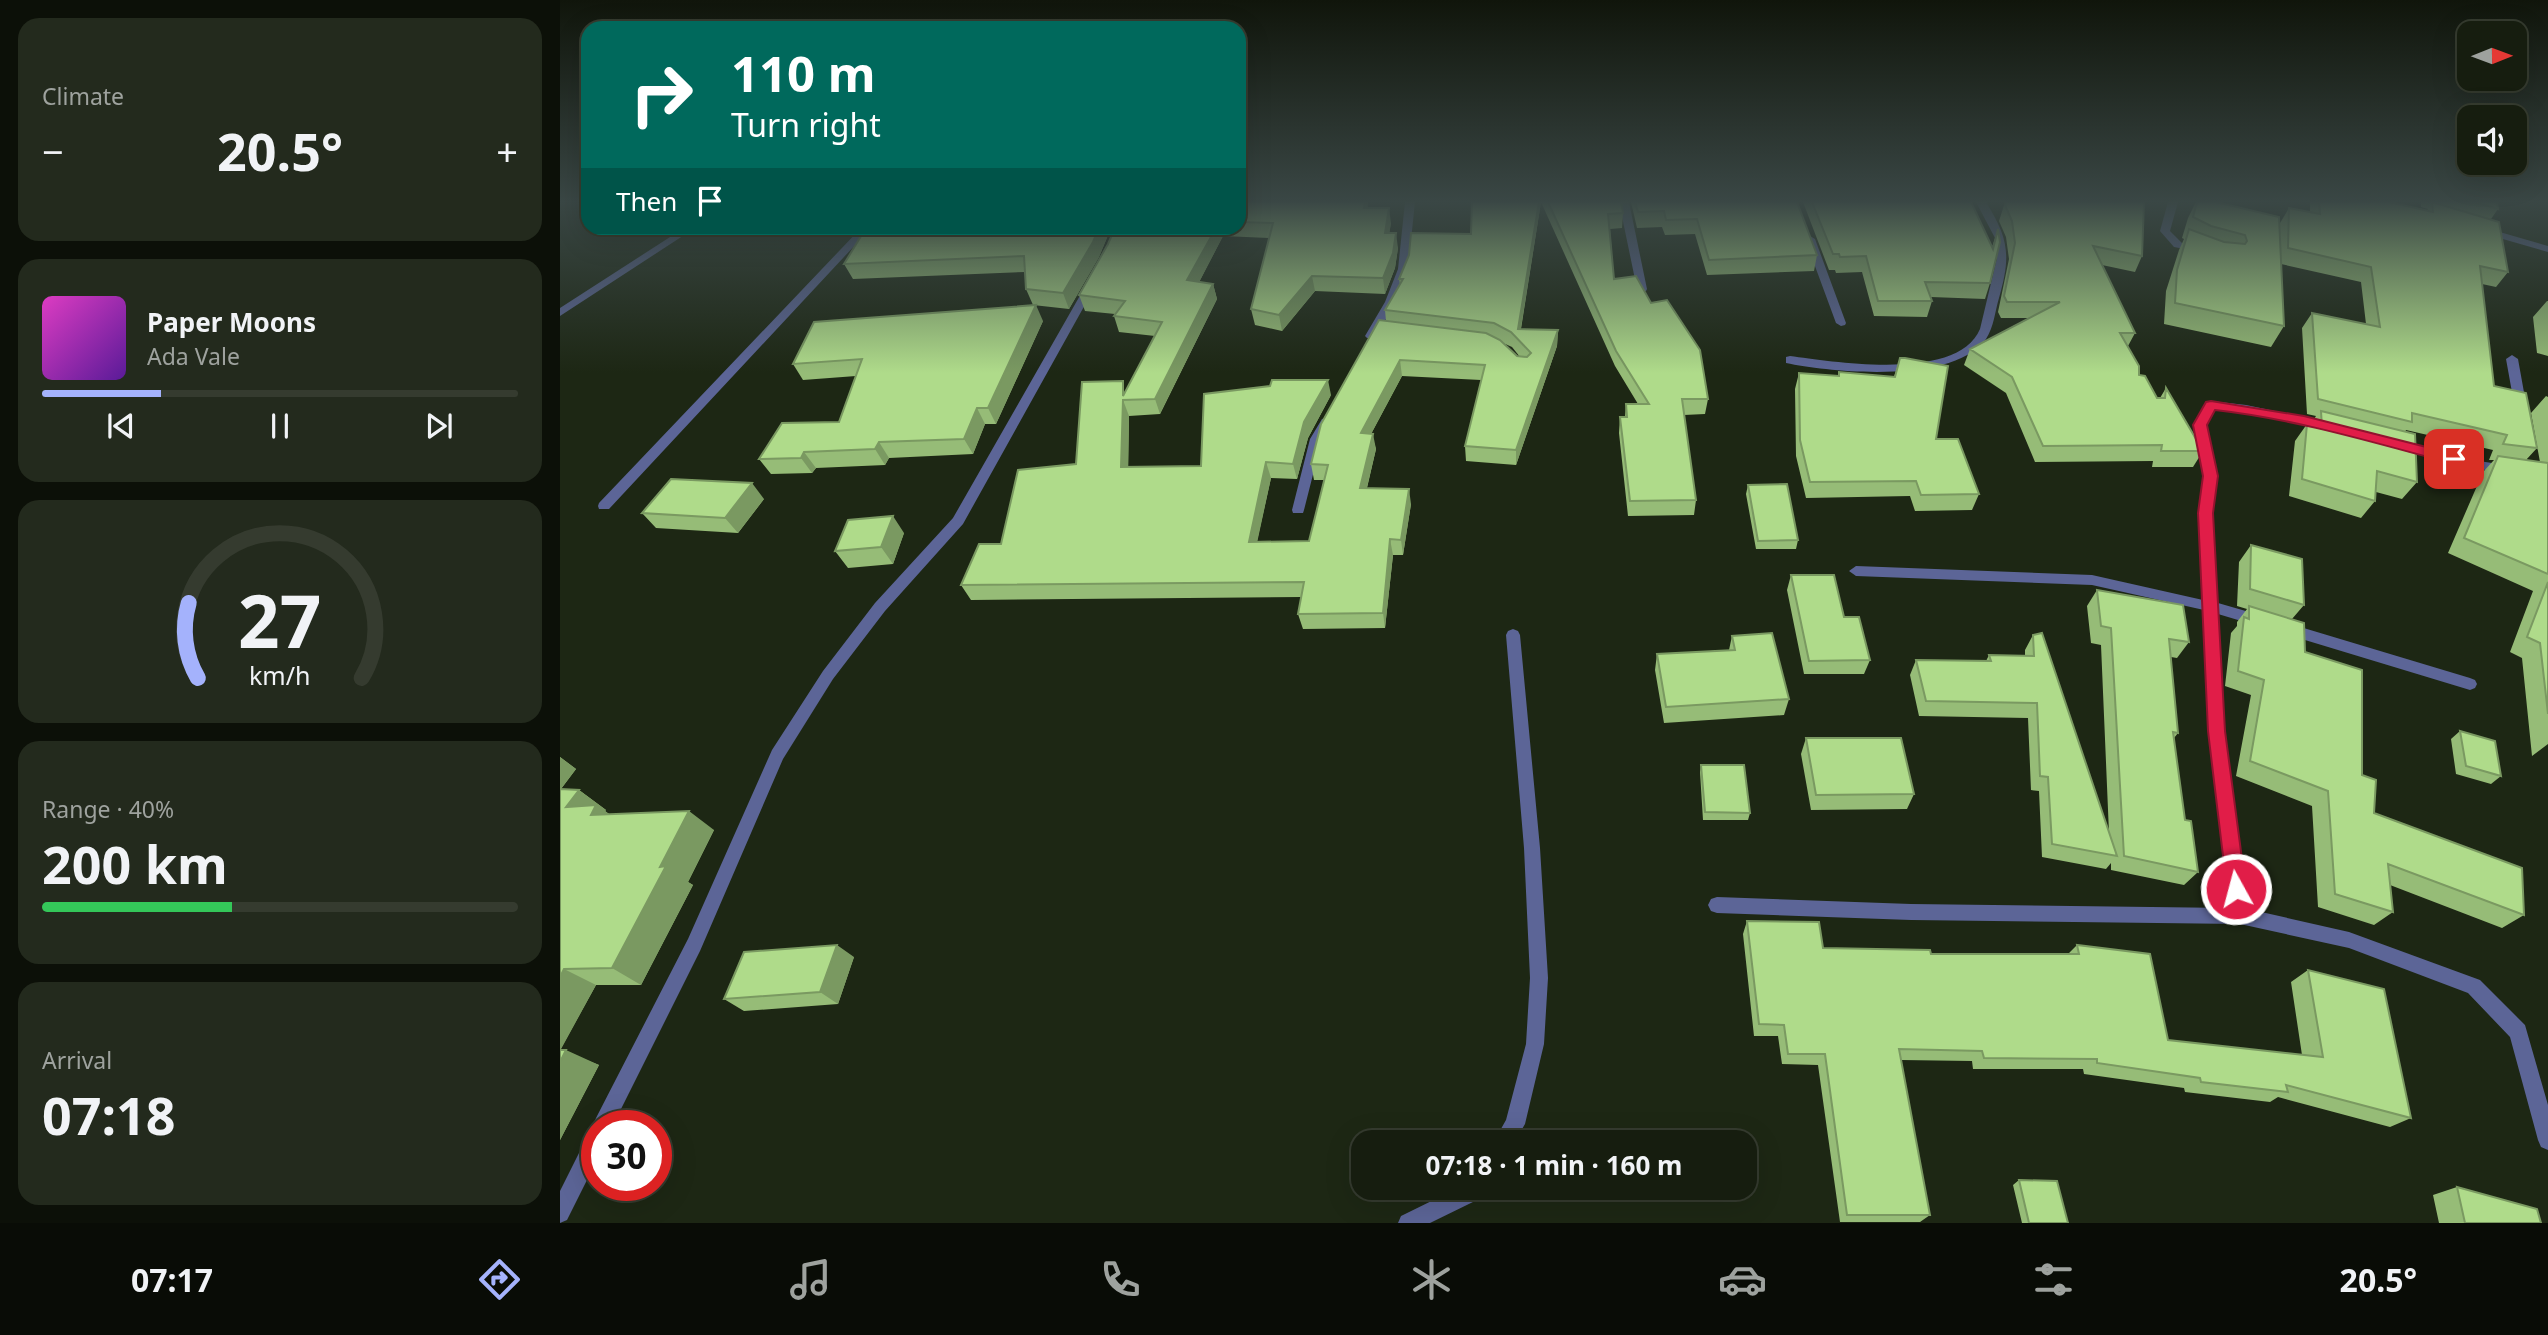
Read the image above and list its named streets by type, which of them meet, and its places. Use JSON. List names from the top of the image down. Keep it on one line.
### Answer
{"north":"right","page":{"tile":["Climate",["Range · 40%","200 km"],["Arrival","07:18"]],"turn":["110 m","Turn right"],"heat":["−","20.5°","+"],"then":"Then","song":["Paper Moons","Ada Vale"],"limit":"30","trip":"07:18 · 1 min · 160 m","tabs":["07:17","20.5°"],"gauge":["27","km/h"]}}
